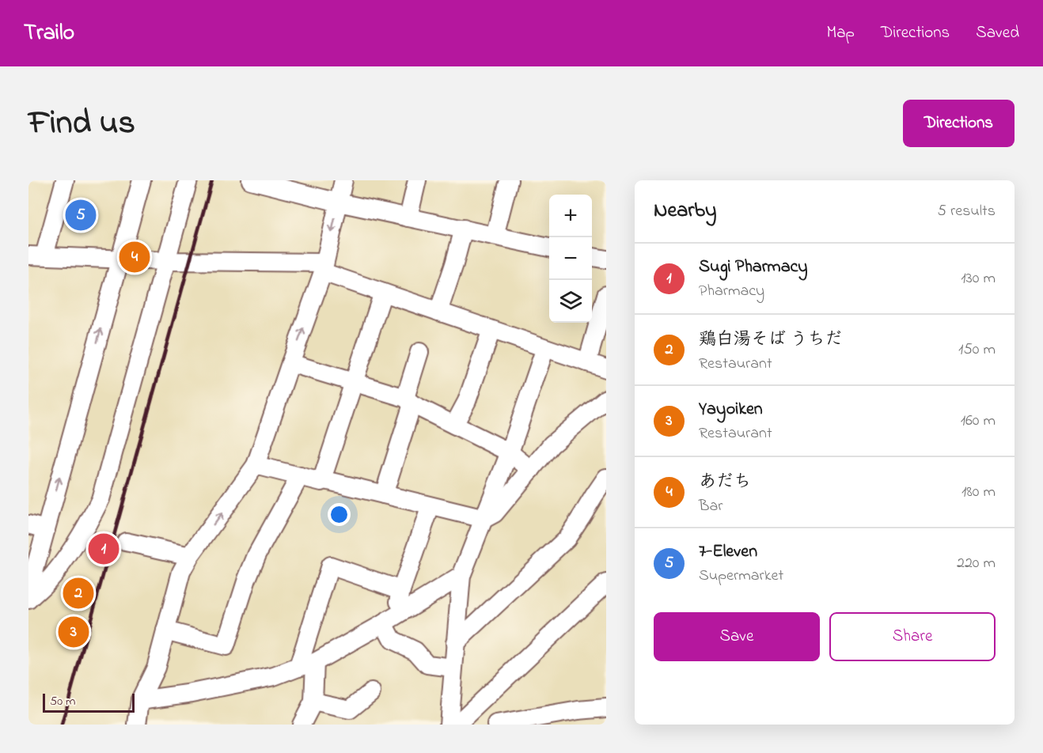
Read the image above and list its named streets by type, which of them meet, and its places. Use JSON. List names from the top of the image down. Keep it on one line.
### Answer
{"scale_bar":"50 m","page":{"header":"Trailo","nav":["Map","Directions","Saved"],"title":"Find us","buttons":["Directions",["Save","Share"]],"heading":["Nearby","5 results"],"map_buttons":["+","−"],"pins":["5","4","1","2","3"],"list":[{"mark":"1","name":"Sugi Pharmacy","note":"Pharmacy","value":"130 m"},{"mark":"2","name":"鶏白湯そば うちだ","note":"Restaurant","value":"150 m"},{"mark":"3","name":"Yayoiken","note":"Restaurant","value":"160 m"},{"mark":"4","name":"あだち","note":"Bar","value":"180 m"},{"mark":"5","name":"7-Eleven","note":"Supermarket","value":"220 m"}],"scale":"50 m"}}
